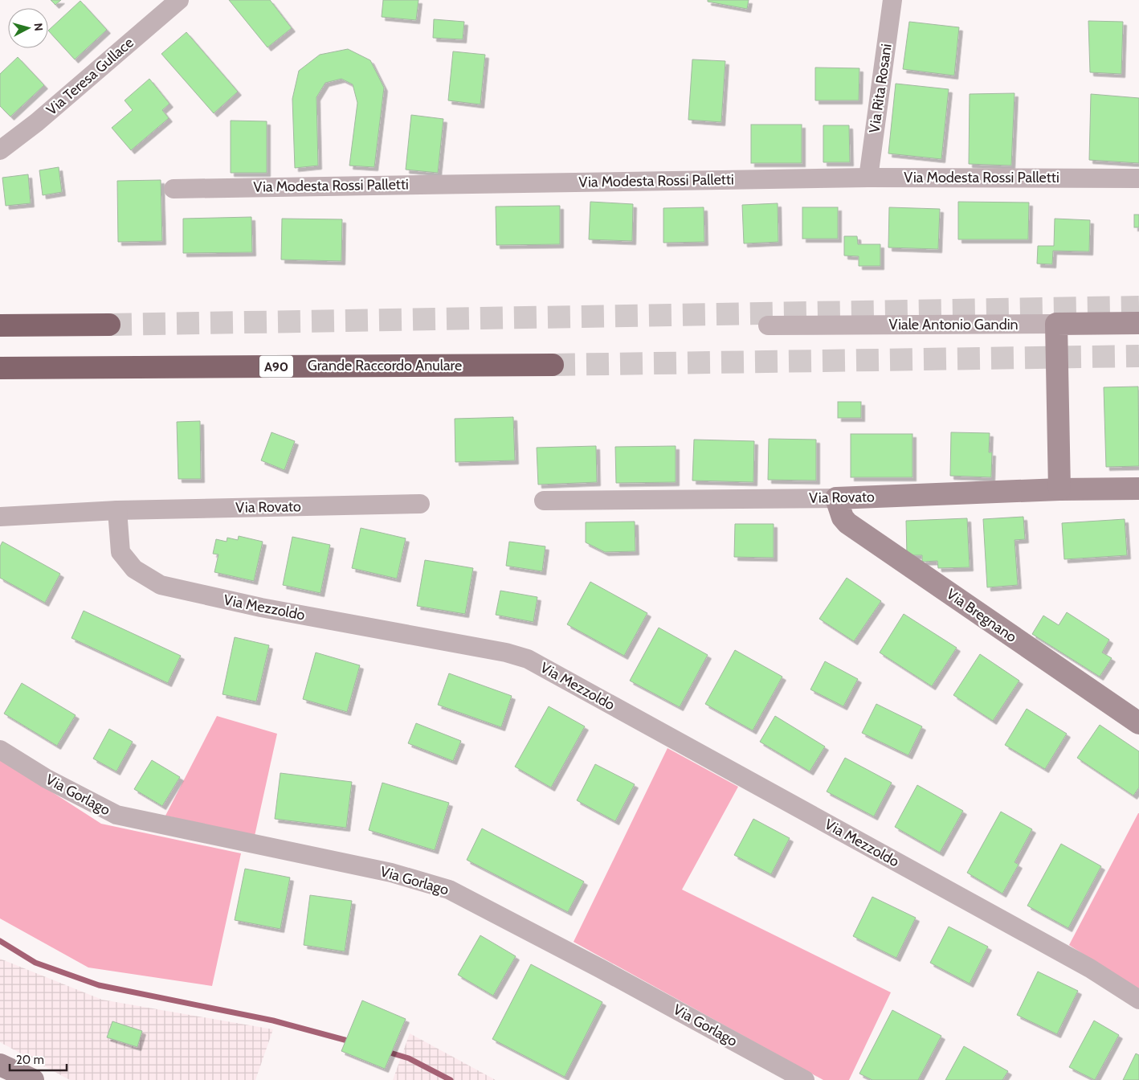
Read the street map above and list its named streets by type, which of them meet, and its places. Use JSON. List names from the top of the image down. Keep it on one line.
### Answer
{"streets":{"highway":["Grande Raccordo Anulare","A90"],"street":["Via Teresa Gullace","Via Rita Rosani","Via Modesta Rossi Palletti","Viale Antonio Gandin","Via Rovato","Via Mezzoldo","Via Bregnano","Via Gorlago"]},"crossings":[["Via Rita Rosani","Via Modesta Rossi Palletti"],["Via Rovato","Via Mezzoldo"],["Via Rovato","Via Bregnano"]],"scale_bar":"20 m","north":"right"}
